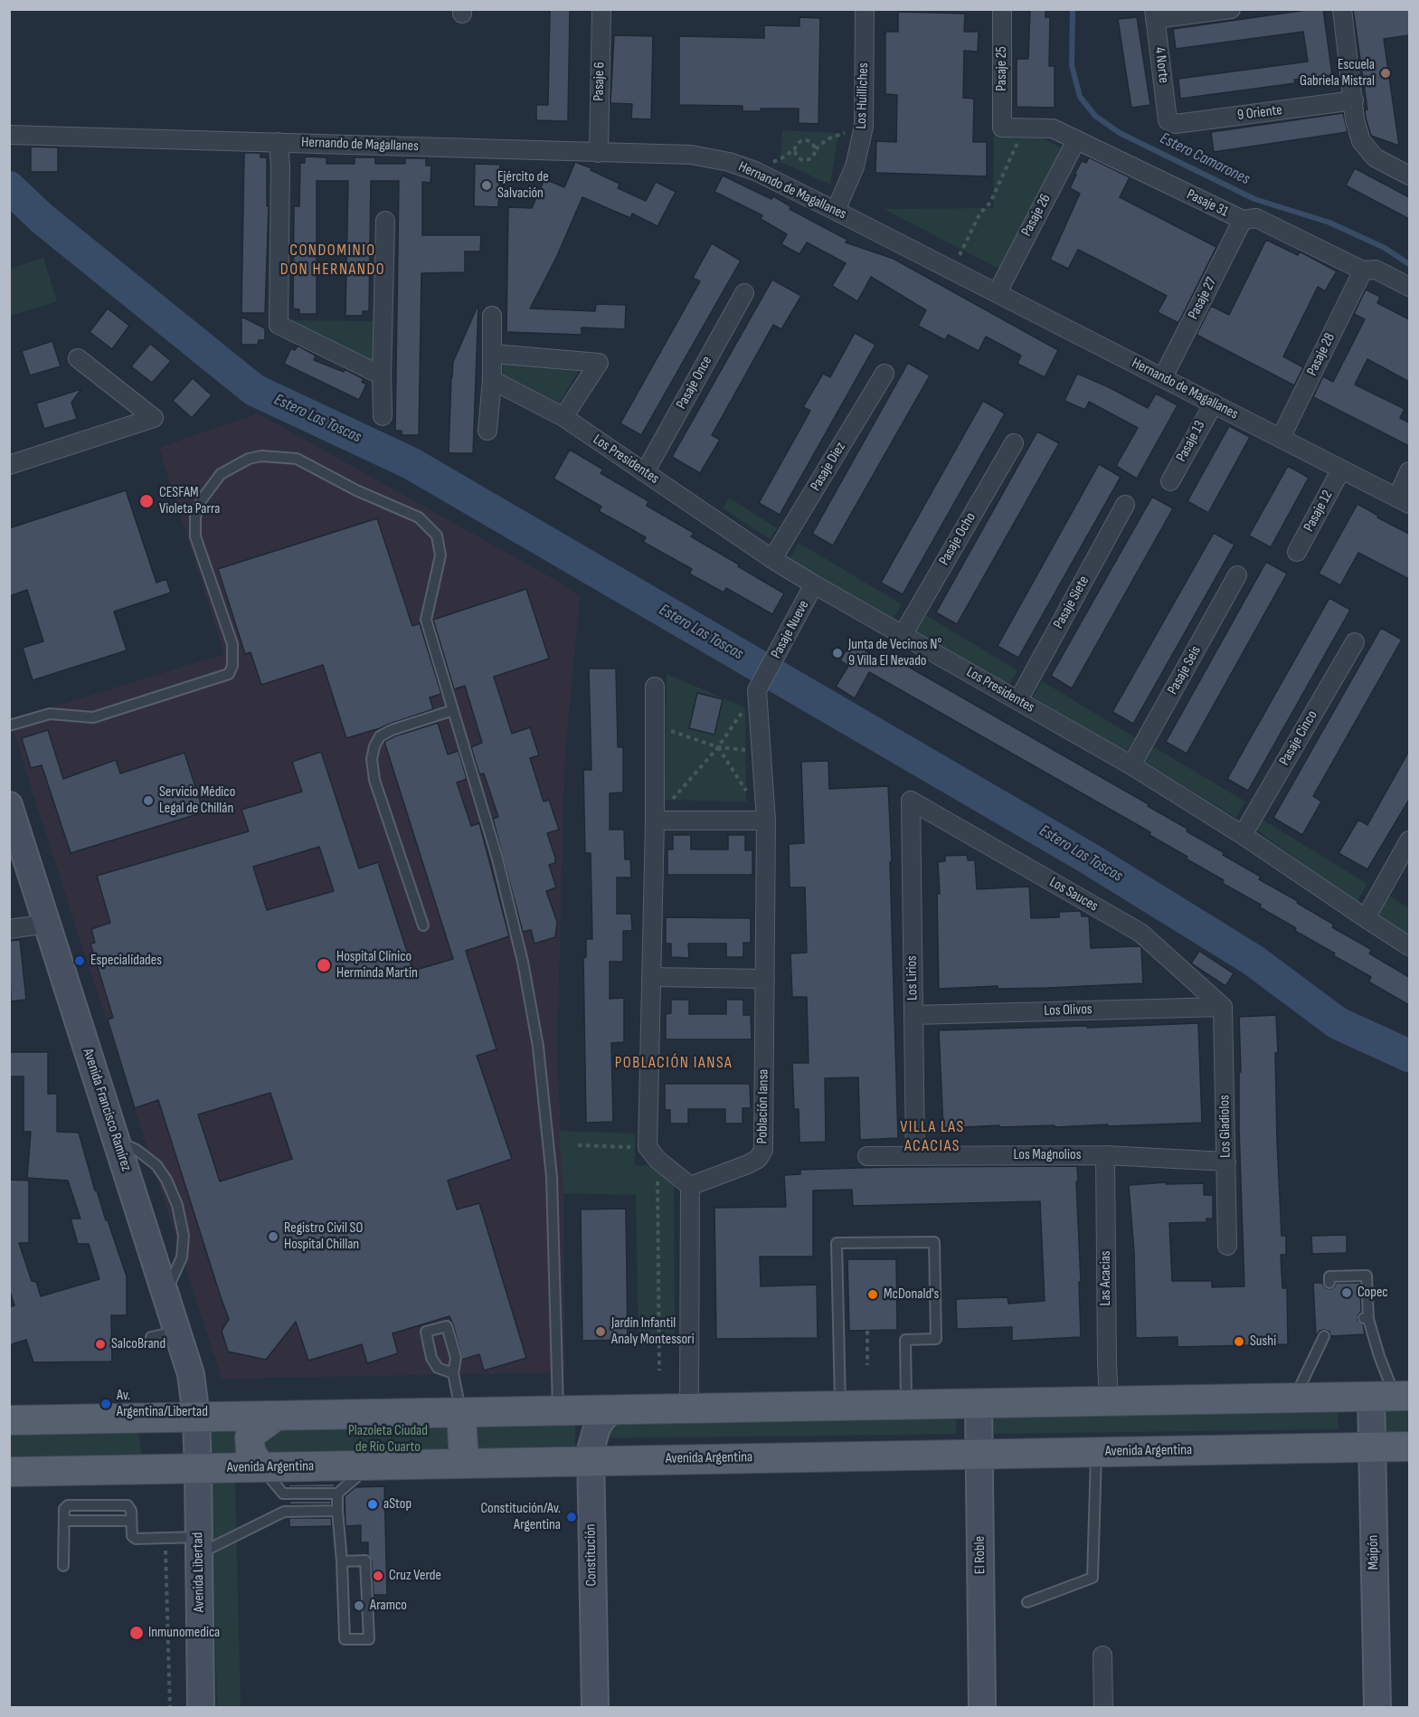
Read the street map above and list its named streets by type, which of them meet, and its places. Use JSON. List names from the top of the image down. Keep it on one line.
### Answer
{"streets":{"main road":["Avenida Francisco Ramírez","Avenida Argentina","Maipón","Constitución","El Roble","Avenida Libertad"],"street":["4 Norte","Pasaje 25","Pasaje 6","Los Huilliches","9 Oriente","Hernando de Magallanes","Pasaje 31","Pasaje 26","Pasaje 27","Pasaje 28","Pasaje Once","Pasaje 13","Los Presidentes","Pasaje Diez","Pasaje 12","Pasaje Ocho","Pasaje Siete","Pasaje Nueve","Pasaje Seis","Pasaje Cinco","Los Sauces","Los Lirios","Los Olivos","Población Iansa","Los Gladiolos","Los Magnolios","Las Acacias"]},"crossings":[["4 Norte","9 Oriente"],["Pasaje 25","Pasaje 31"],["Pasaje 6","Hernando de Magallanes"],["Los Huilliches","Hernando de Magallanes"],["Hernando de Magallanes","Pasaje 26"],["Hernando de Magallanes","Pasaje 27"],["Hernando de Magallanes","Pasaje 28"],["Hernando de Magallanes","Pasaje 13"],["Hernando de Magallanes","Pasaje 12"],["Pasaje 31","Pasaje 26"],["Pasaje 31","Pasaje 27"],["Pasaje 31","Pasaje 28"],["Pasaje Once","Los Presidentes"],["Los Presidentes","Pasaje Diez"],["Los Presidentes","Pasaje Ocho"],["Los Presidentes","Pasaje Siete"],["Los Presidentes","Pasaje Nueve"],["Los Presidentes","Pasaje Seis"],["Los Presidentes","Pasaje Cinco"],["Pasaje Nueve","Población Iansa"],["Los Sauces","Los Lirios"],["Los Sauces","Los Olivos"],["Los Sauces","Los Gladiolos"],["Los Lirios","Los Olivos"],["Los Lirios","Los Magnolios"],["Los Olivos","Los Gladiolos"],["Avenida Francisco Ramírez","Avenida Libertad"],["Los Gladiolos","Los Magnolios"],["Los Magnolios","Las Acacias"],["Avenida Argentina","Maipón"],["Avenida Argentina","Constitución"],["Avenida Argentina","El Roble"],["Avenida Argentina","Avenida Libertad"]],"districts":["CONDOMINIO DON HERNANDO","POBLACIÓN IANSA","VILLA LAS ACACIAS"],"water":["Estero Camarones","Estero Las Toscas"],"parks":["Plazoleta Ciudad de Río Cuarto"],"places":["Escuela Gabriela Mistral","Ejército de Salvación","CESFAM Violeta Parra","Junta de Vecinos N° 9 Villa El Nevado","Servicio Médico Legal de Chillán","Especialidades","Hospital Clínico Herminda Martín","Registro Civil SO Hospital Chillan","Copec","McDonald's","Jardín Infantil Analy Montessori","Sushi","SalcoBrand","Av. Argentina/Libertad","aStop","Constitución/Av. Argentina","Cruz Verde","Aramco","Inmunomedica"]}
